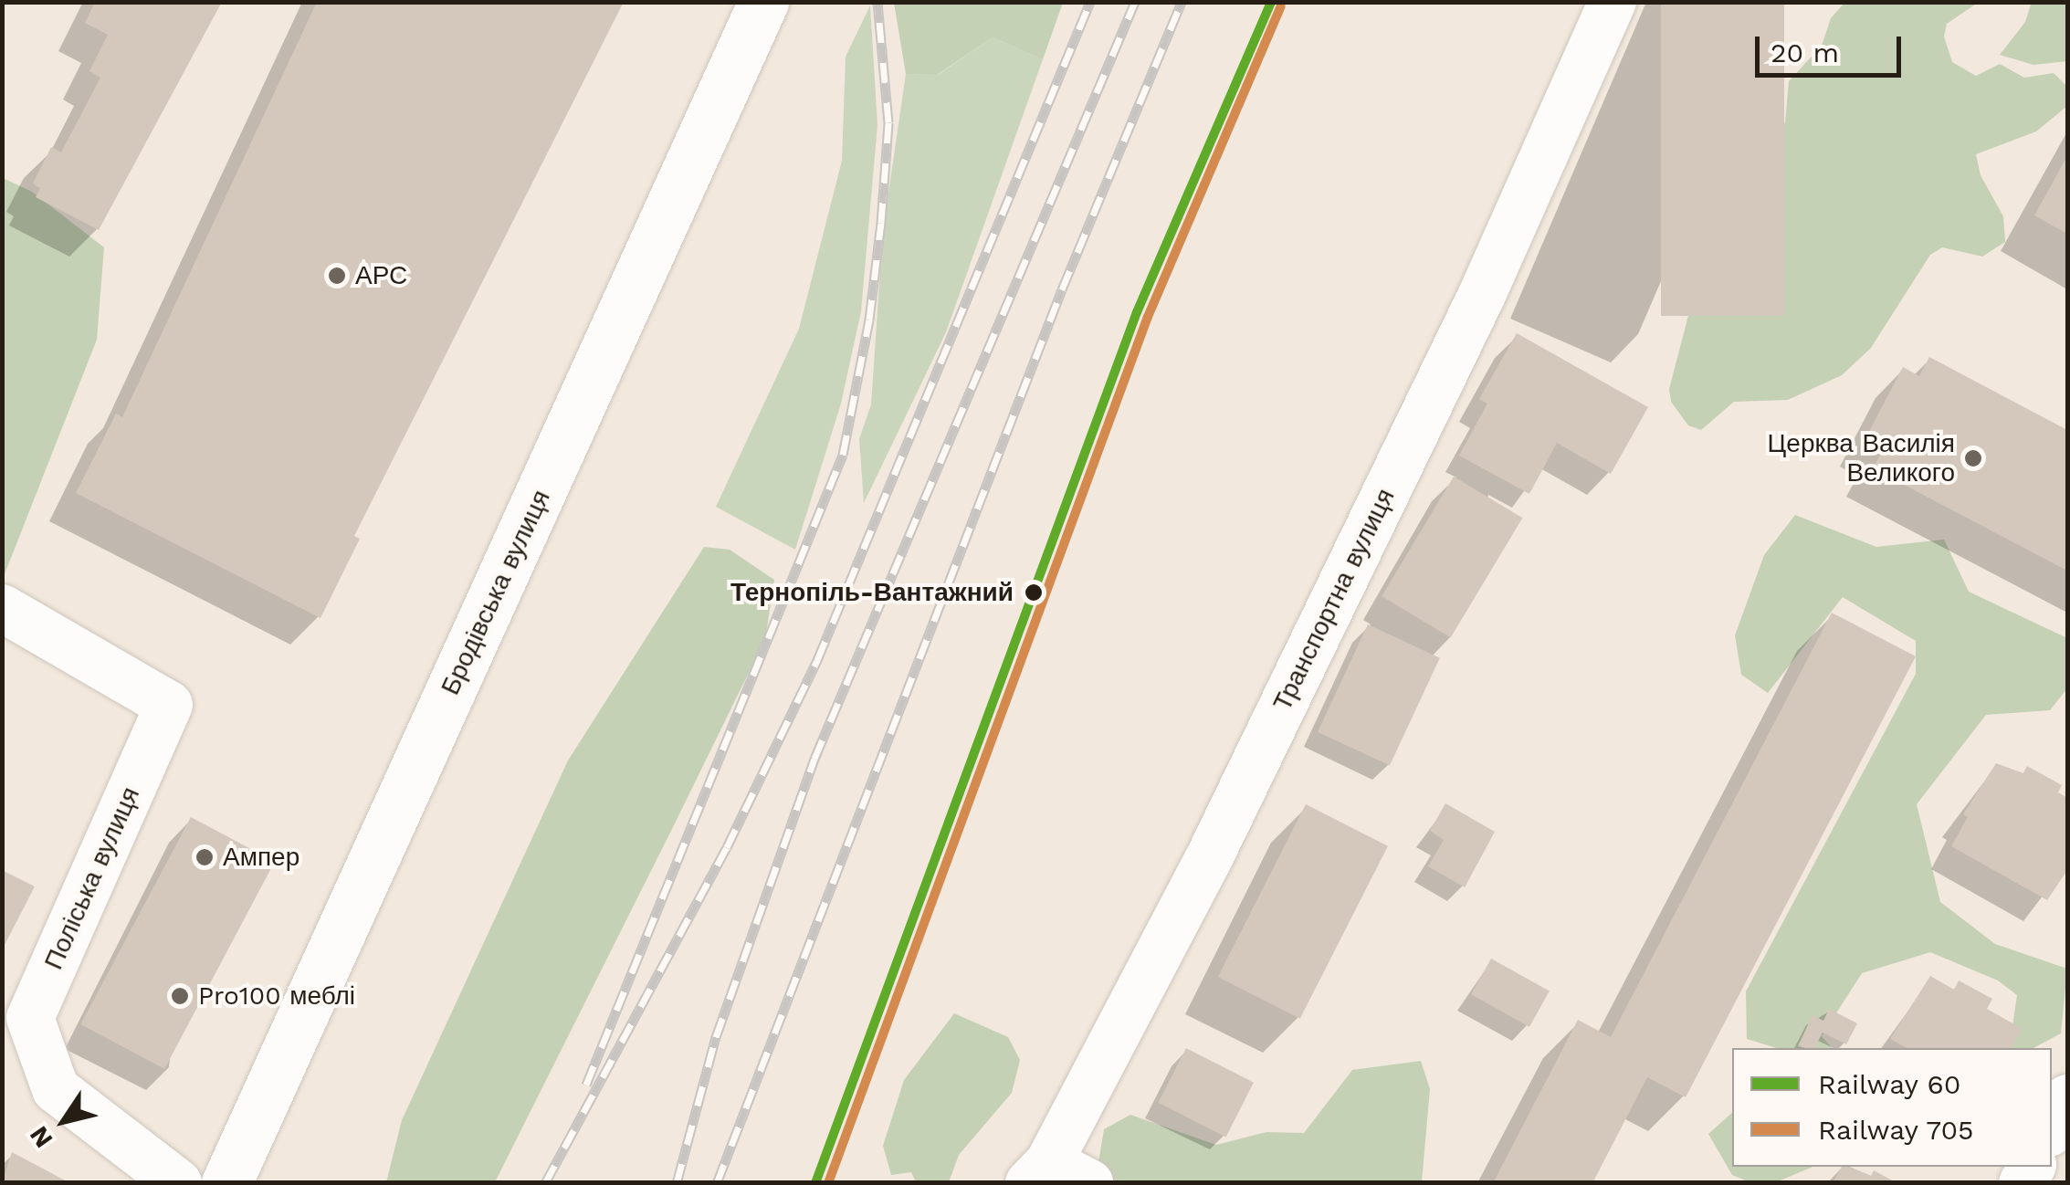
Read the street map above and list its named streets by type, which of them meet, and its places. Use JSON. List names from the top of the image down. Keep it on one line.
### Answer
{"streets":{"main road":["Бродівська вулиця"],"street":["Транспортна вулиця","Поліська вулиця"]},"places":["АРС","Церква Василія Великого","Тернопіль-Вантажний","Ампер","Pro100 меблі"],"lines":["rail line 60","rail line 705"],"legend":["Railway 60","Railway 705"],"scale_bar":"20 m","north":"bottom left"}
